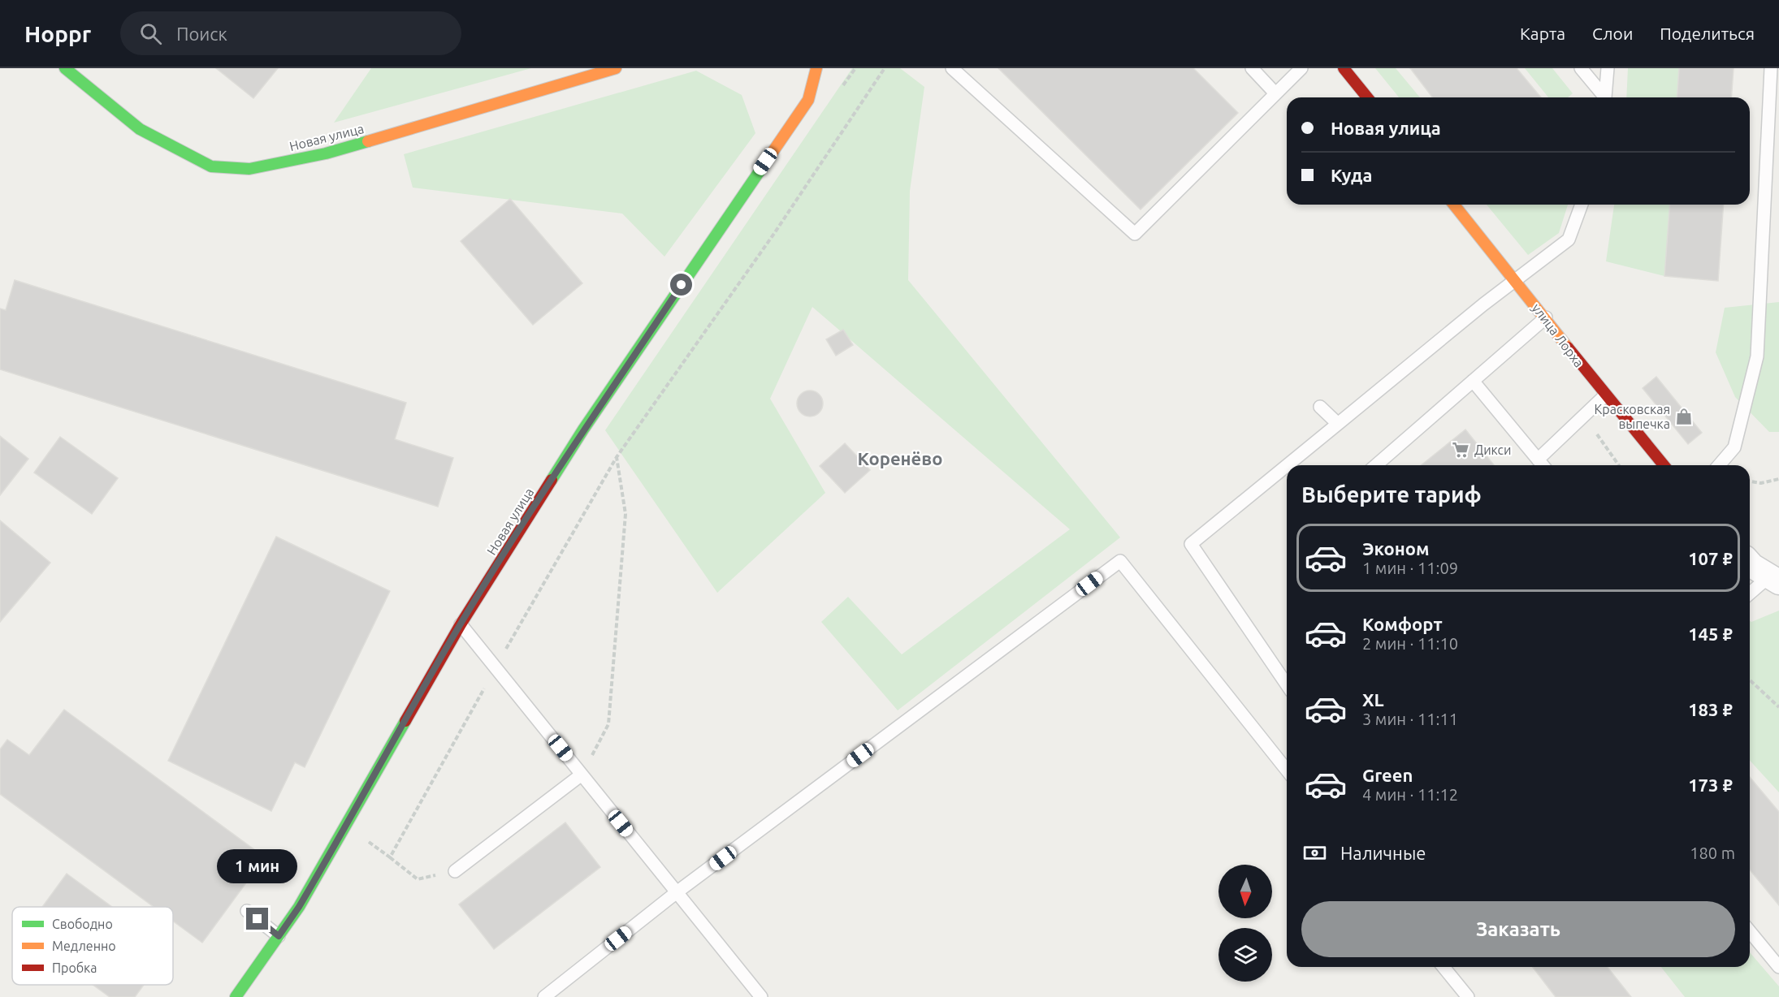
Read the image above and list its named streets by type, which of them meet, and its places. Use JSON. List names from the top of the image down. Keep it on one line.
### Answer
{"streets":{"street":["Новая улица","улица Лорха"]},"districts":["Коренёво"],"places":{"shop":["Красковская выпечка"],"supermarket":["Дикси"]},"legend":["Свободно","Медленно","Пробка"],"north":"bottom","page":{"header":"Hoppr","search":"Поиск","nav":["Карта","Слои","Поделиться"],"banner":["Новая улица","Куда"],"heading":"Выберите тариф","list":[{"name":"Эконом","note":"1 мин · 11:09","value":"107 ₽"},{"name":"Комфорт","note":"2 мин · 11:10","value":"145 ₽"},{"name":"XL","note":"3 мин · 11:11","value":"183 ₽"},{"name":"Green","note":"4 мин · 11:12","value":"173 ₽"}],"pay":["Наличные","180 m"],"bubble":"1 мин","buttons":"Заказать"}}
